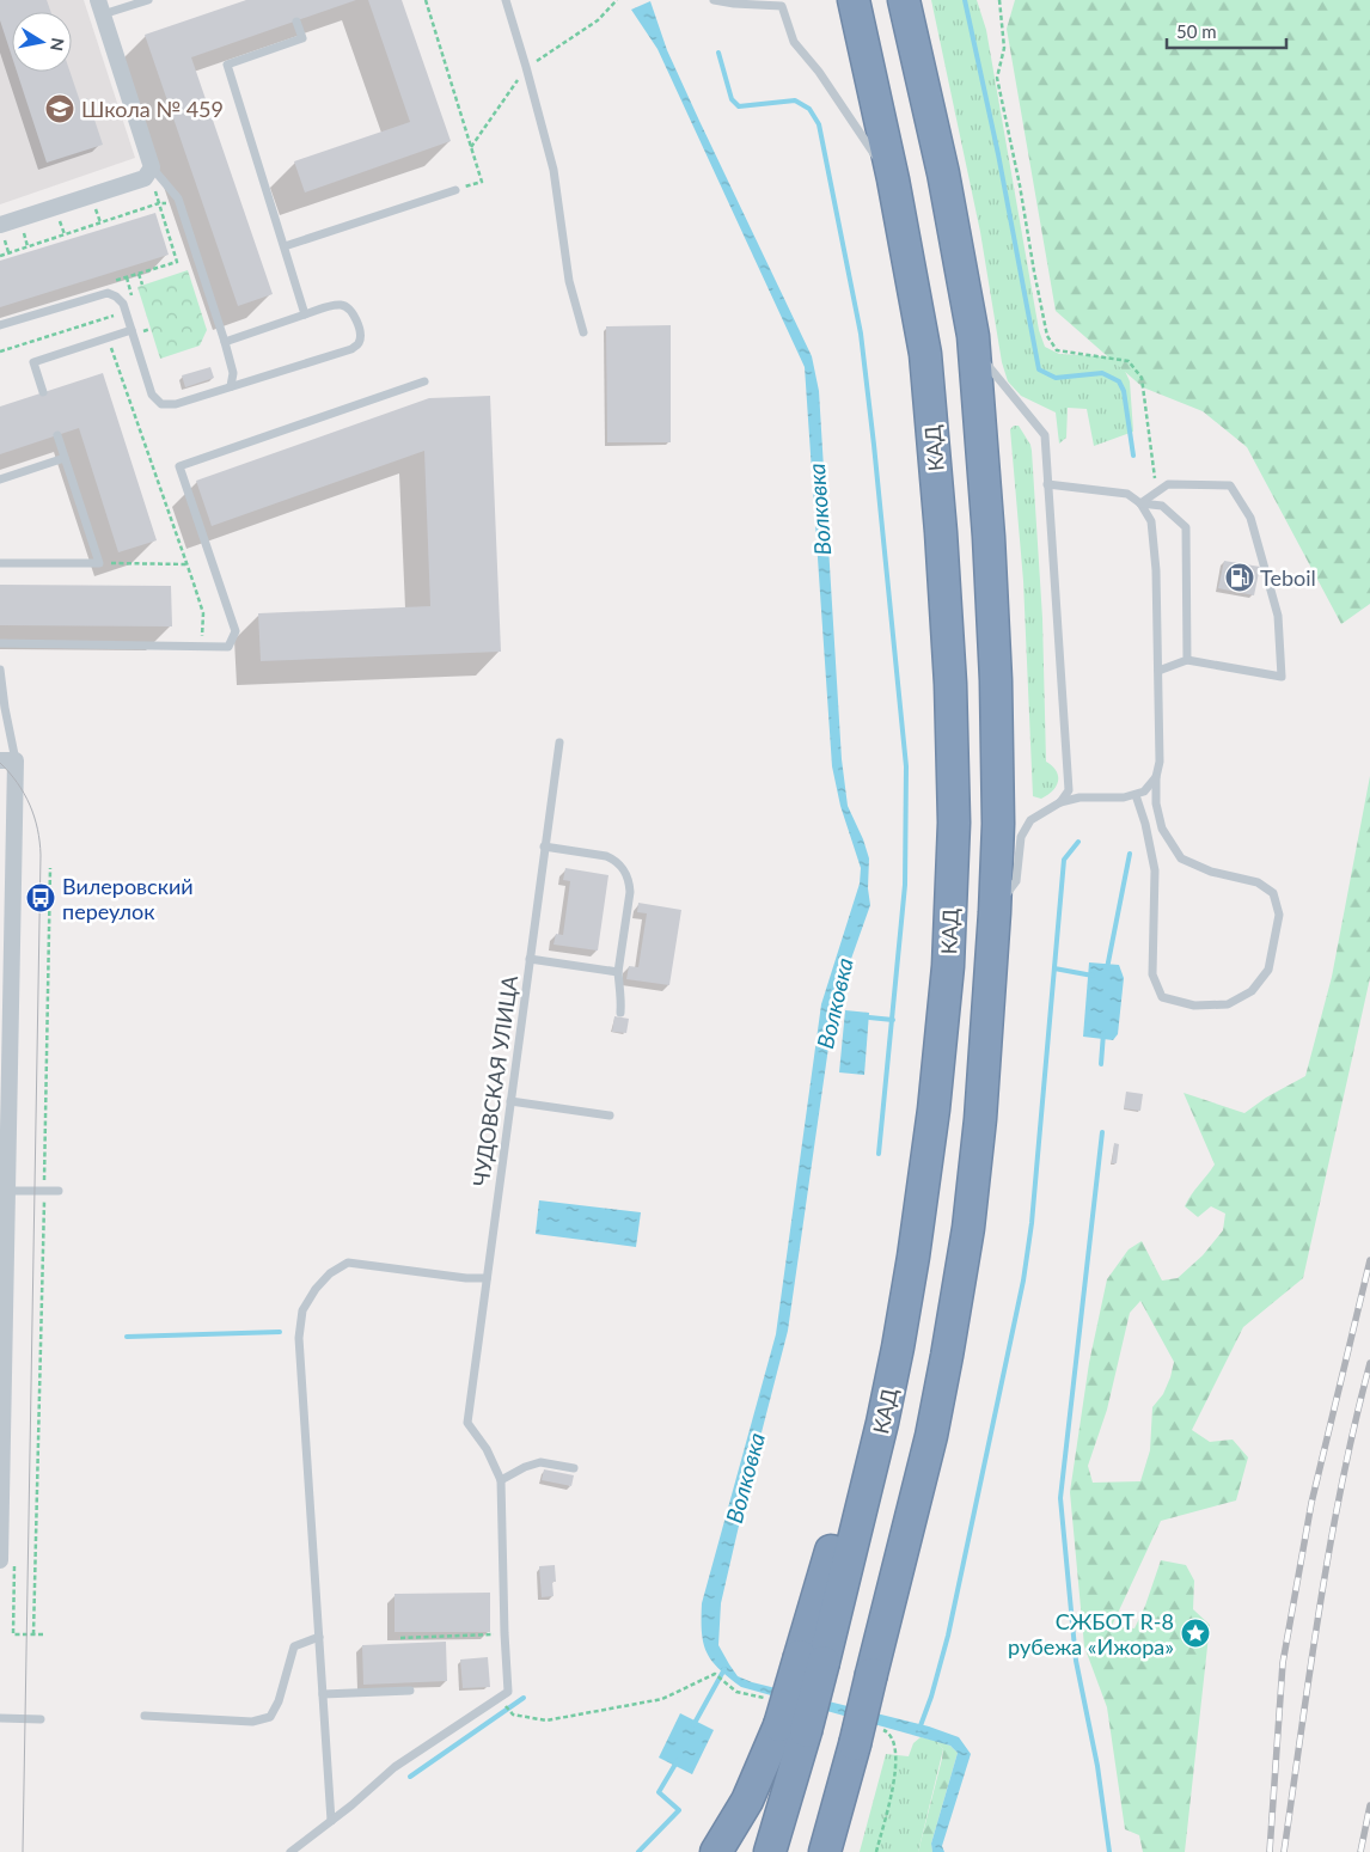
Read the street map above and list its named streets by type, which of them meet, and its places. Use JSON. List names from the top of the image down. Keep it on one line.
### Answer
{"streets":{"highway":["КАД"],"lane":["ЧУДОВСКАЯ УЛИЦА"]},"water":["Волковка"],"places":{"school or university":["Школа № 459"],"fuel station":["Teboil"],"bus stop":["Вилеровский переулок"],"place":["СЖБОТ R-8 рубежа «Ижора»"]},"scale_bar":"50 m","north":"right"}
